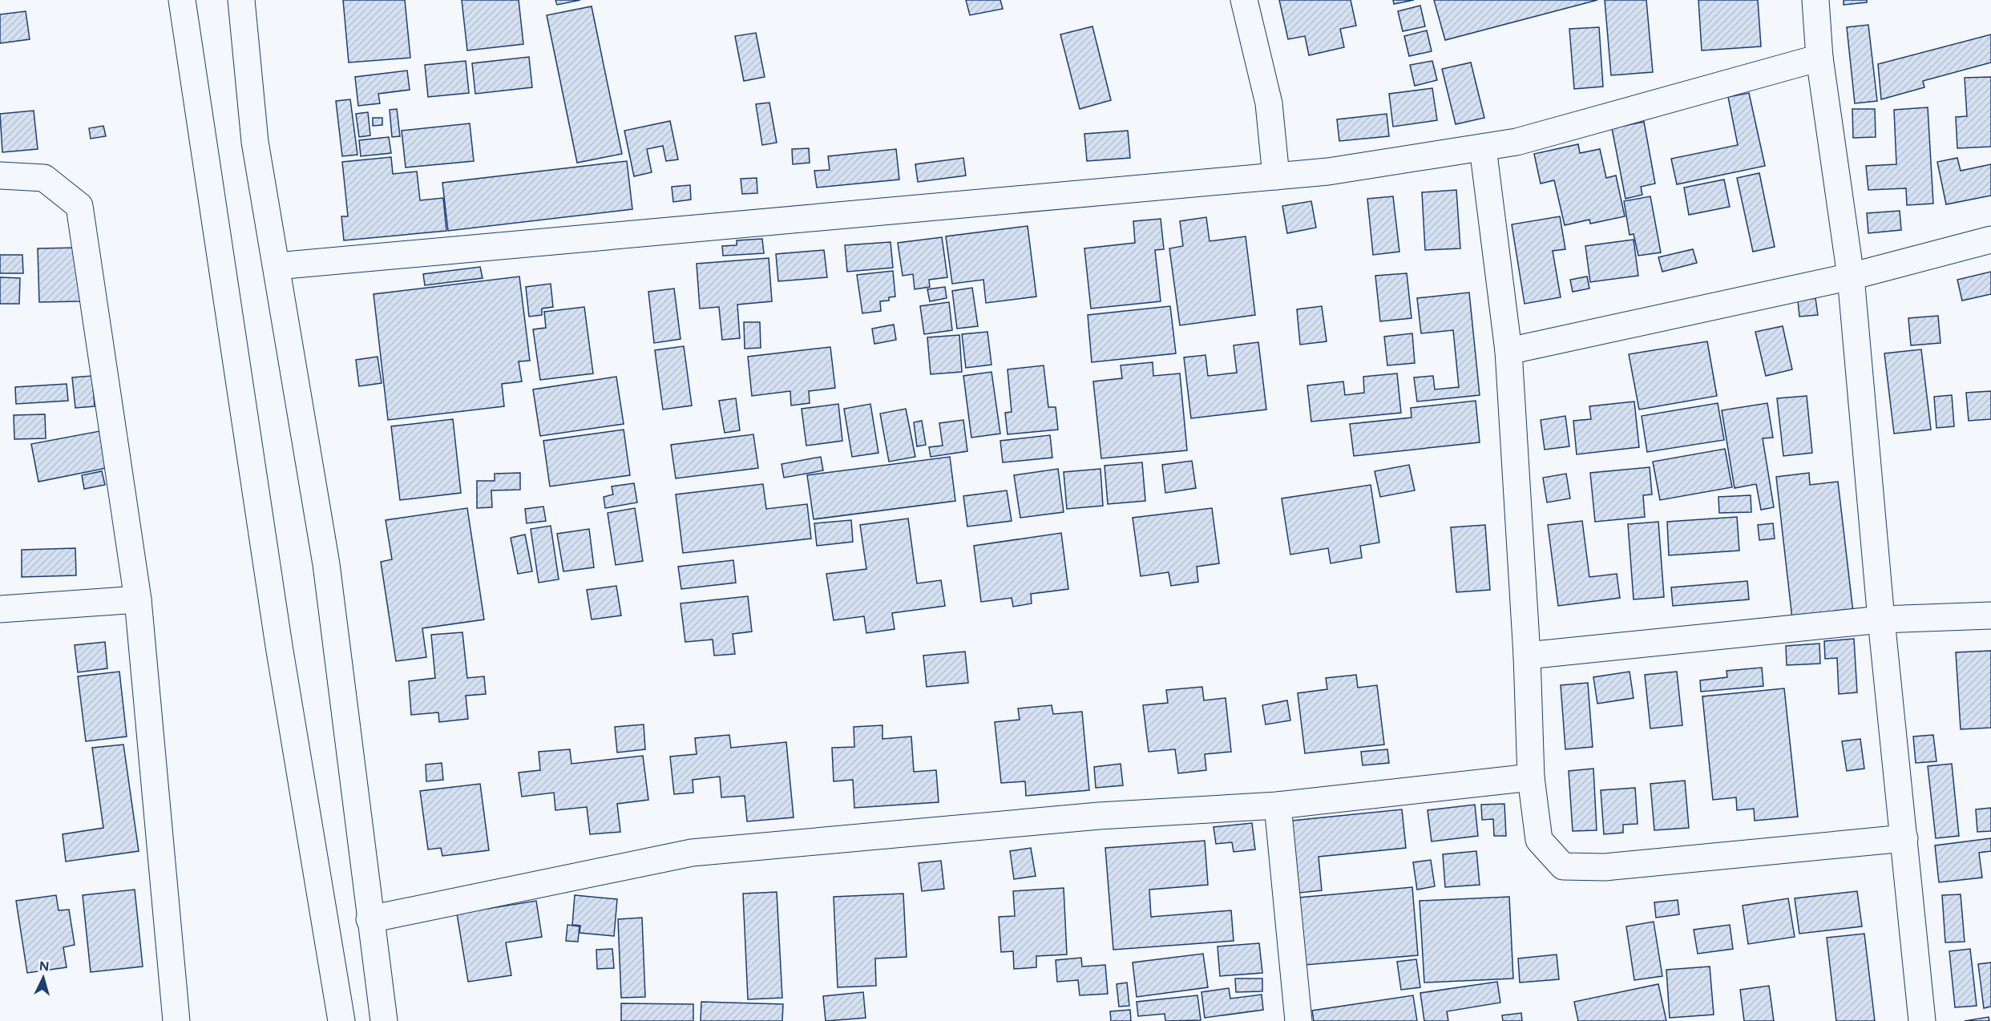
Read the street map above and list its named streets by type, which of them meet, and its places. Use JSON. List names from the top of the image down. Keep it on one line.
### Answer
{"north":"top"}
